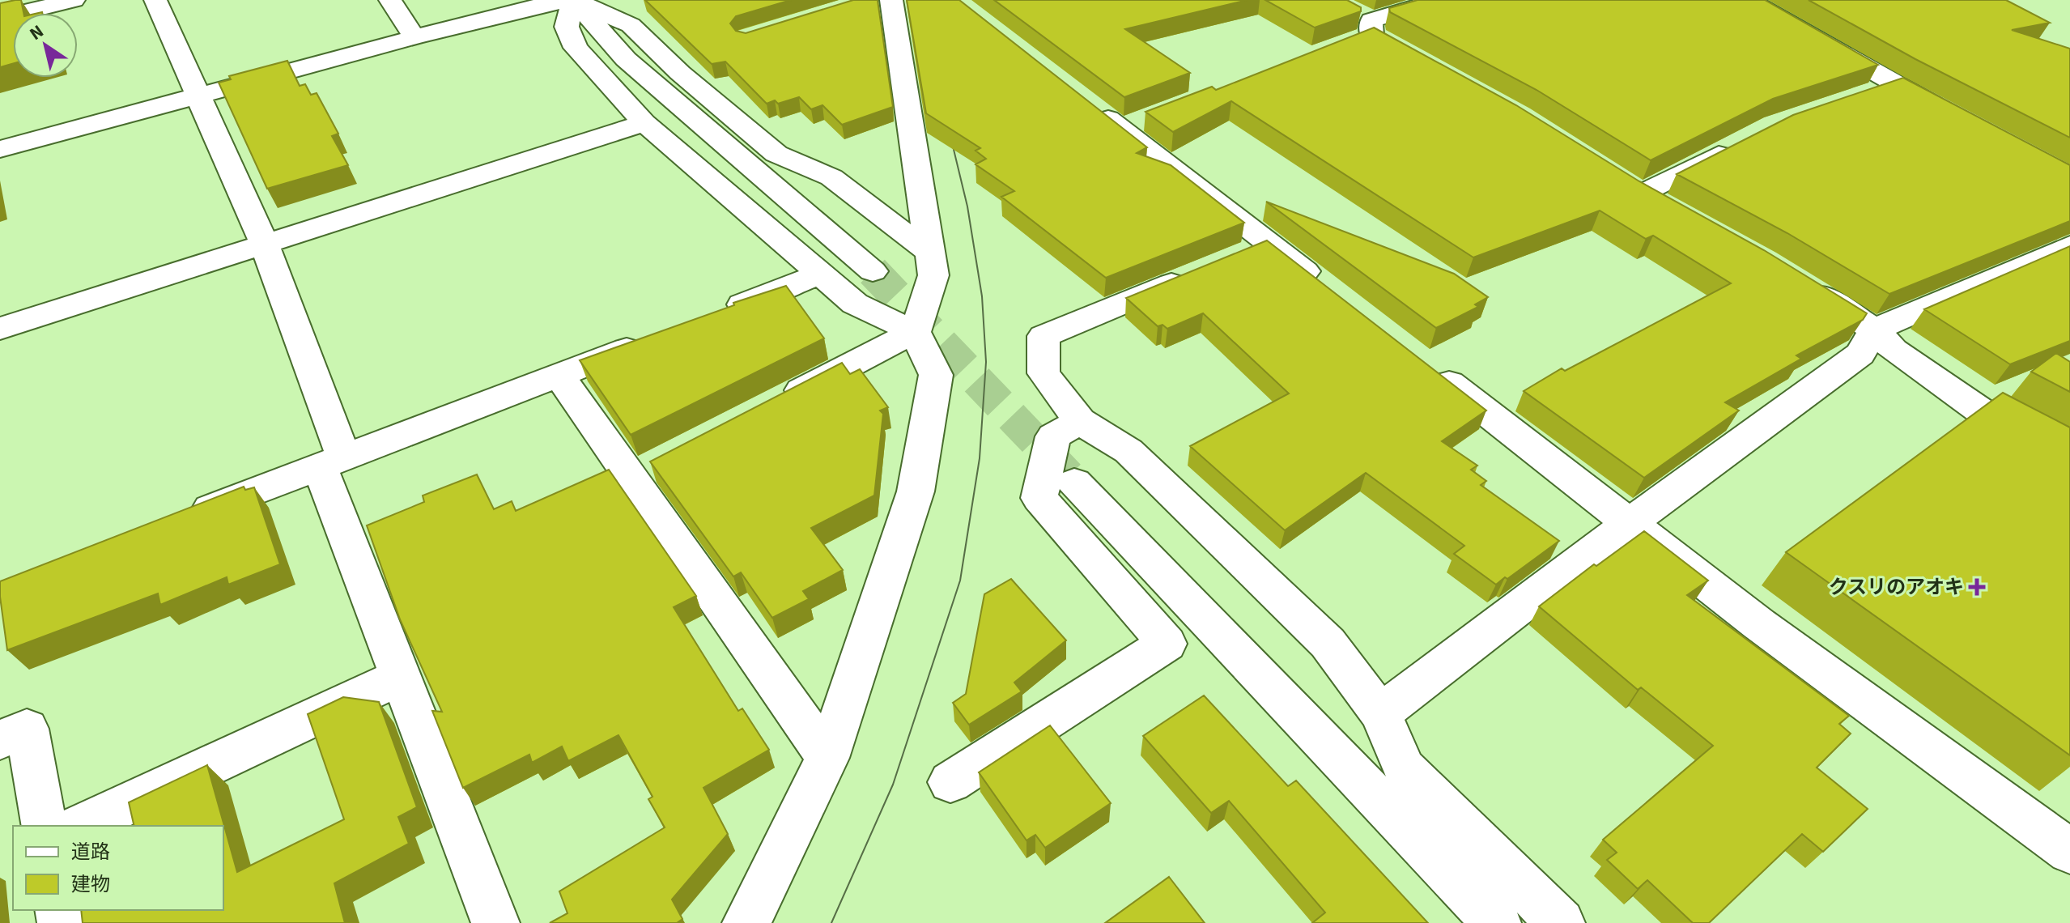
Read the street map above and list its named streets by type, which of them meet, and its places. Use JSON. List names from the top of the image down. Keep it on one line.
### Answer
{"places":{"health":["クスリのアオキ"]},"legend":["道路","建物"],"north":"top left"}
